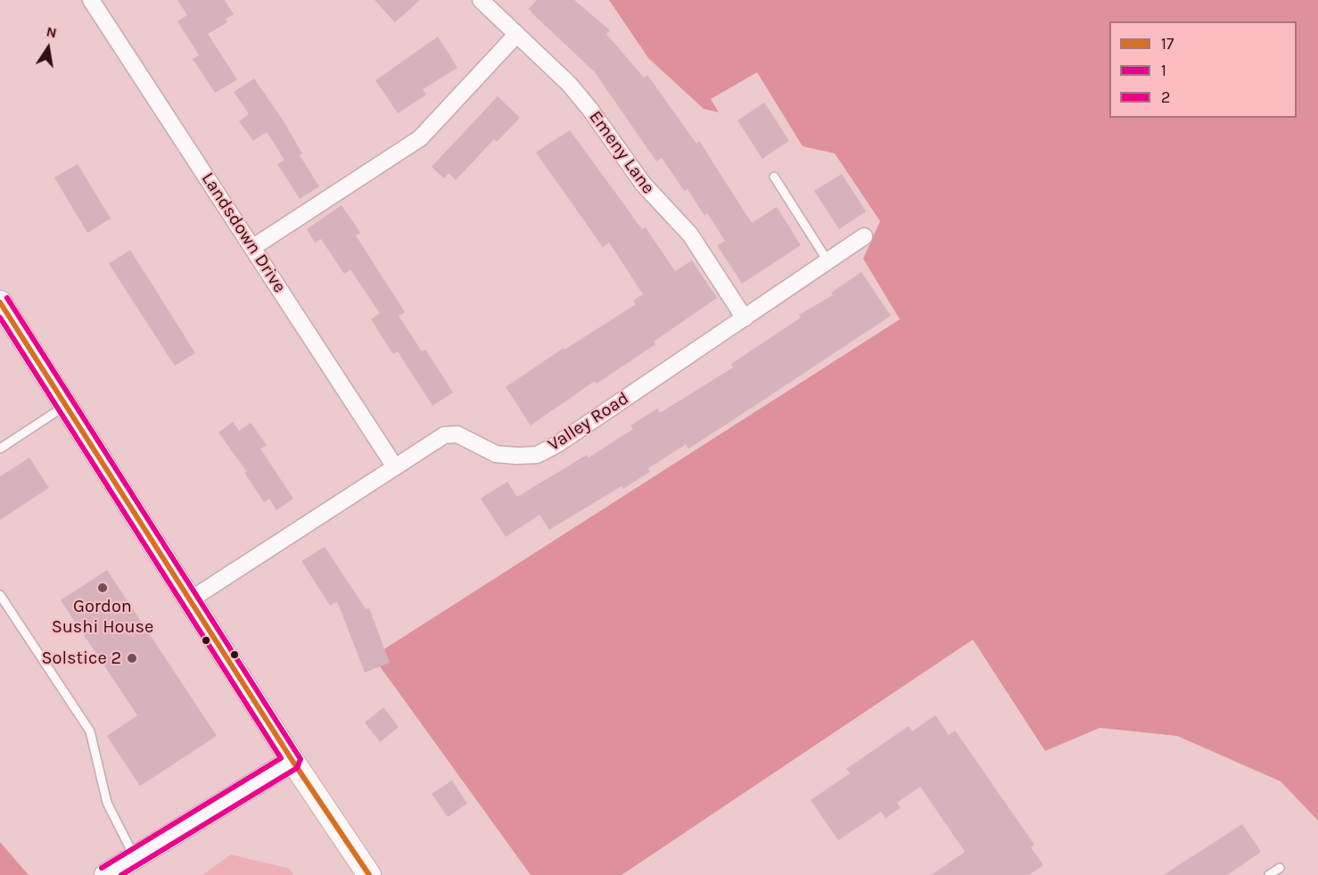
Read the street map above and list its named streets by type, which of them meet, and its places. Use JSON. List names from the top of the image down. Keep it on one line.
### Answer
{"streets":{"street":["Emeny Lane","Landsdown Drive","Valley Road"]},"crossings":[["Emeny Lane","Valley Road"],["Landsdown Drive","Valley Road"]],"places":["Gordon Sushi House","Solstice 2"],"lines":["transit line 2","transit line 17","transit line 1"],"legend":["17","1","2"],"north":"top"}
